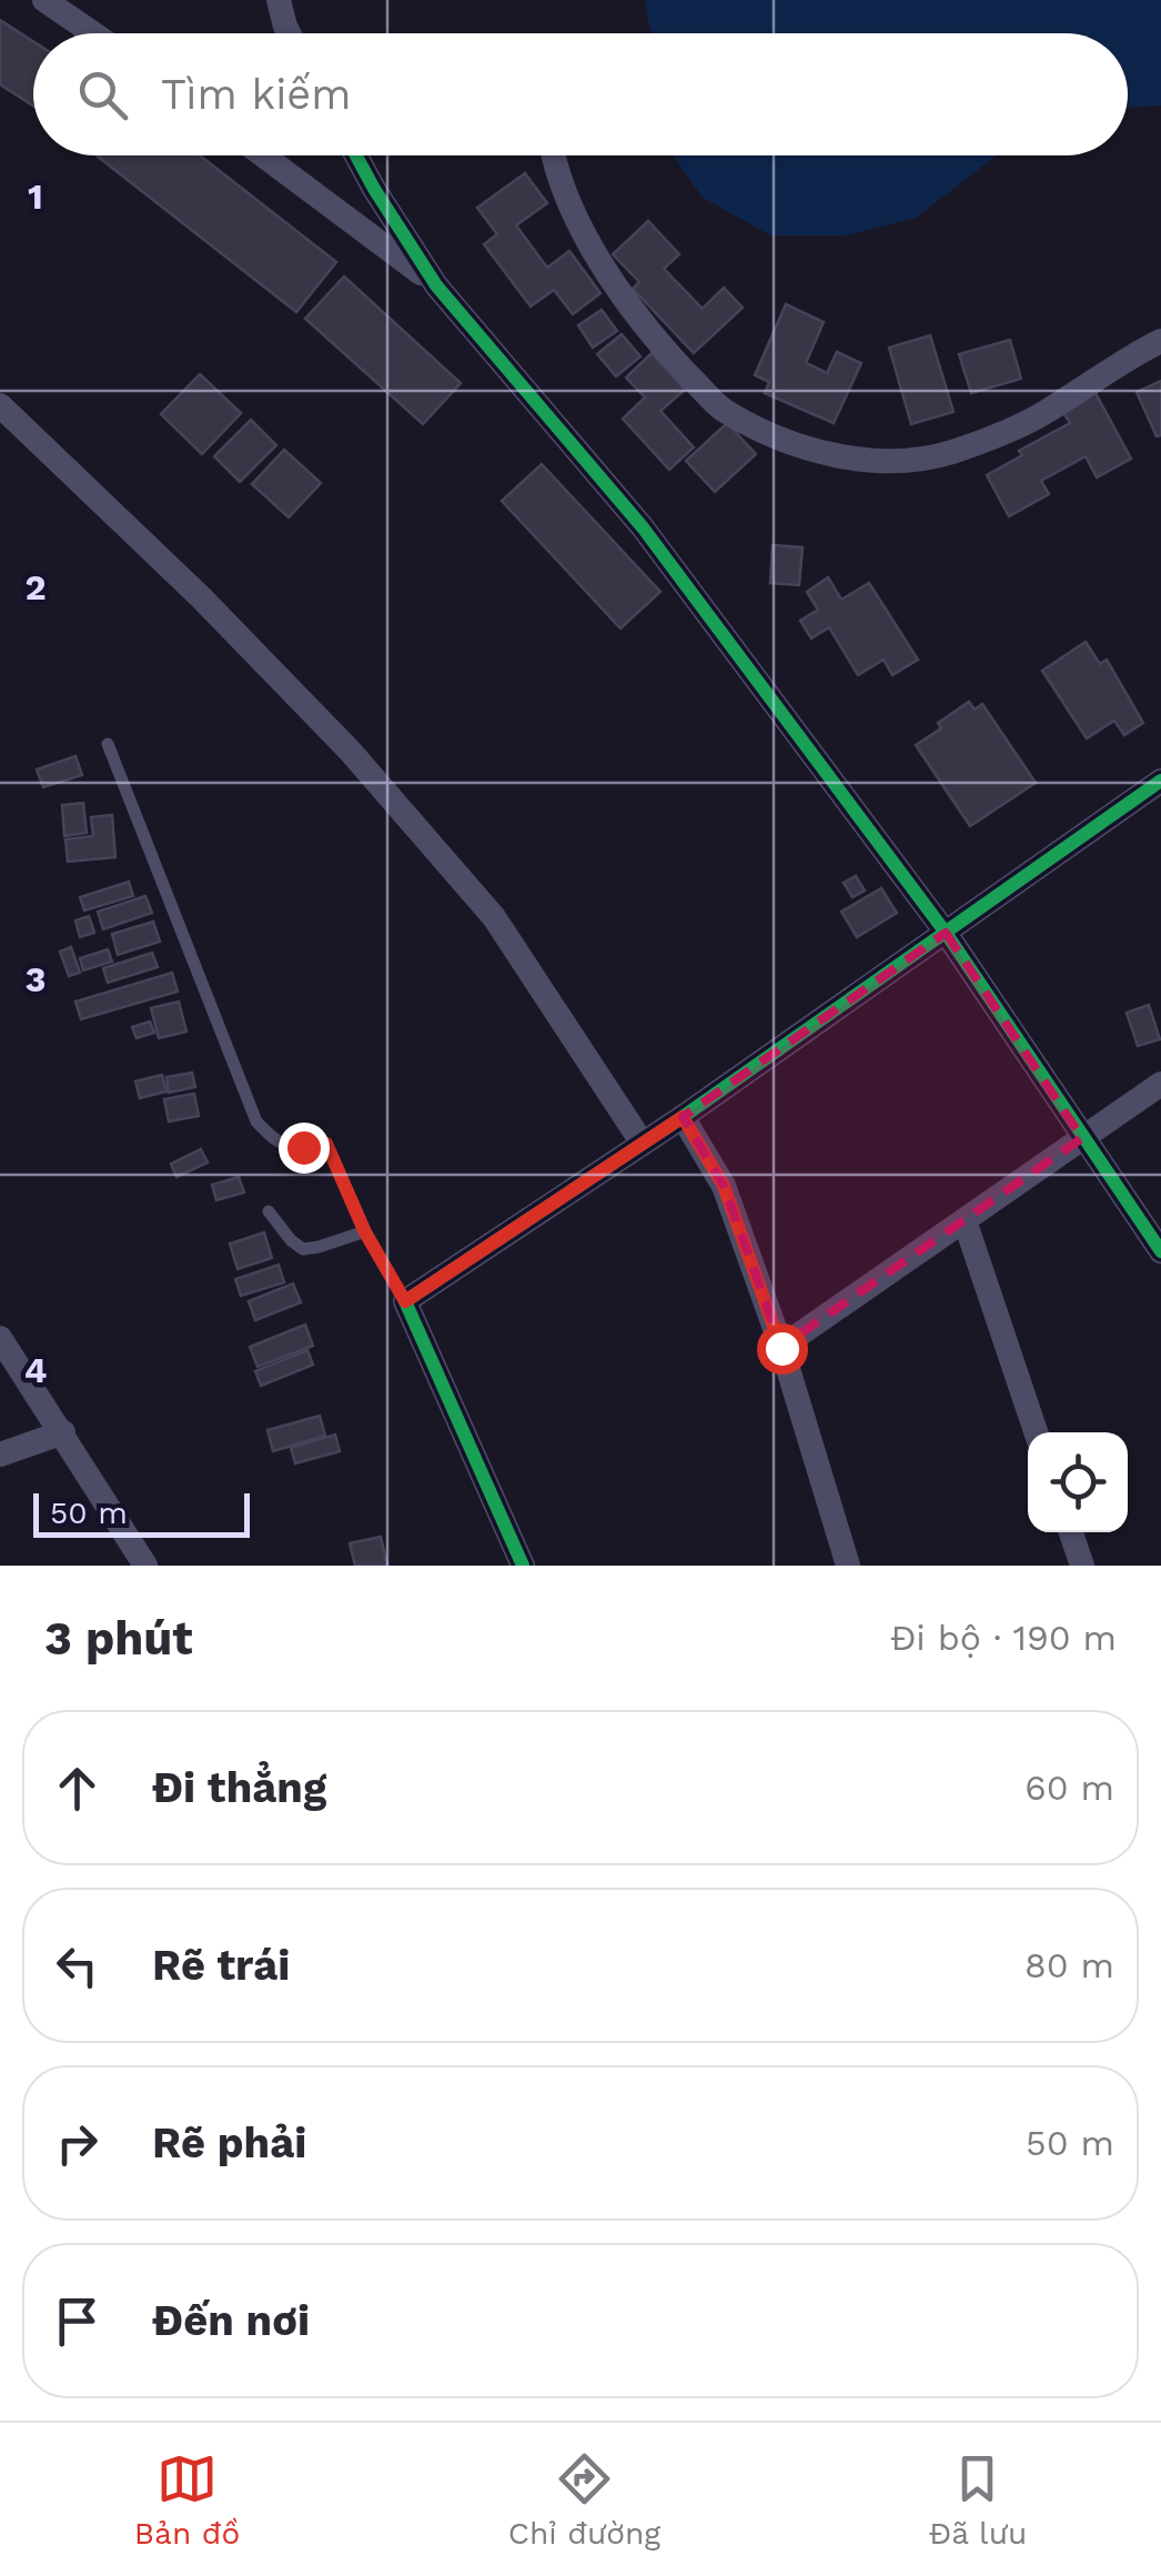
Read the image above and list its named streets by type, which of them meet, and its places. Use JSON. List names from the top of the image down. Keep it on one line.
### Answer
{"scale_bar":"50 m","page":{"search":"Tìm kiếm","scale":"50 m","heading":["3 phút","Đi bộ · 190 m"],"list":[["Đi thẳng","60 m"],["Rẽ trái","80 m"],["Rẽ phải","50 m"],"Đến nơi"],"nav":["Bản đồ","Chỉ đường","Đã lưu"]},"grid":{"rows":["1","2","3","4"]}}
